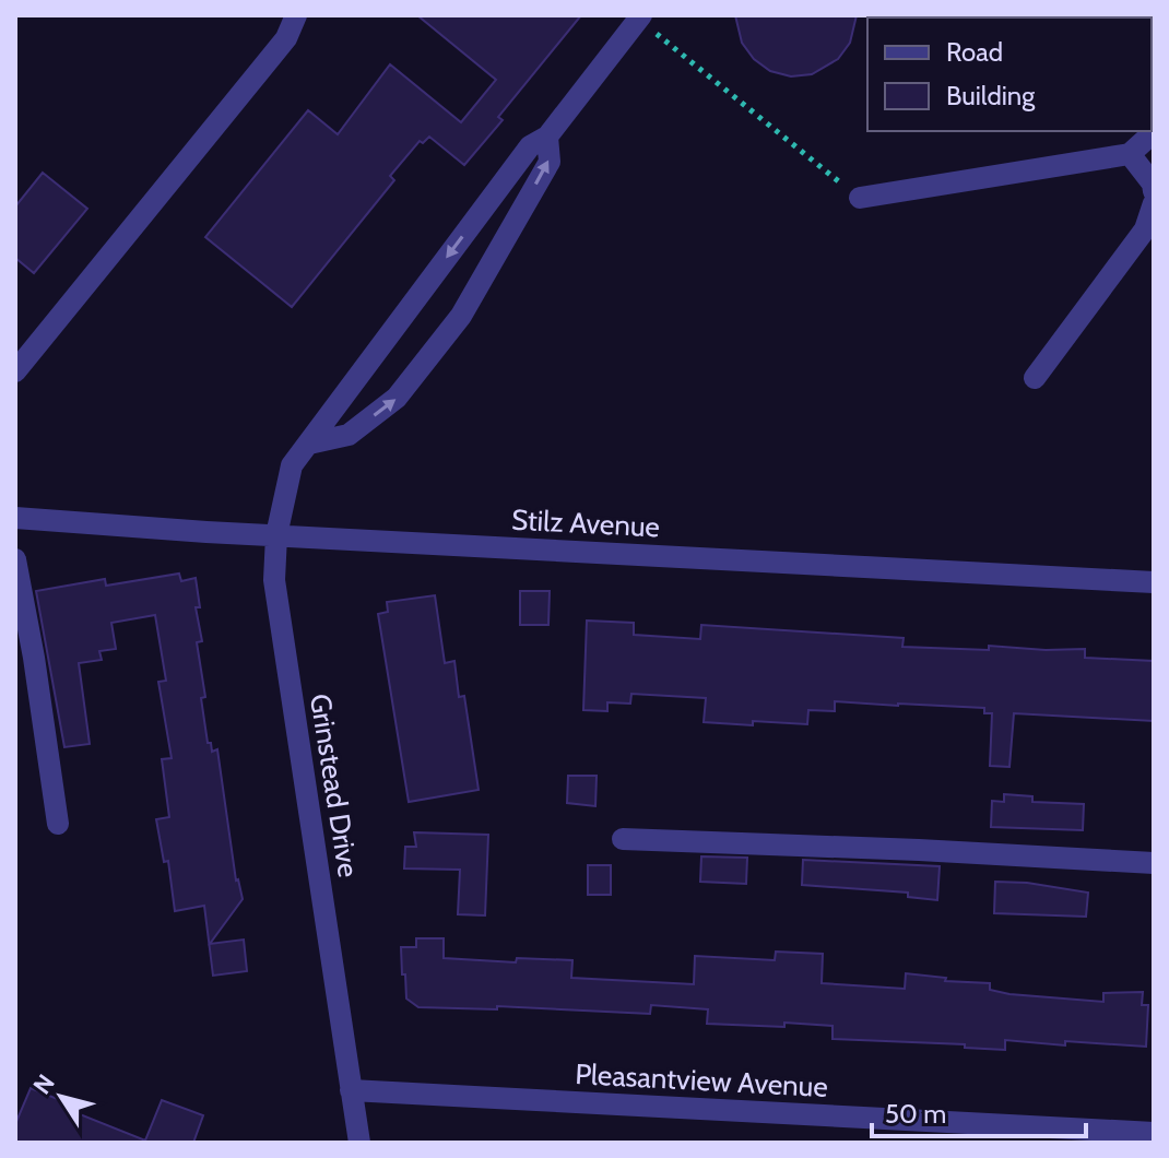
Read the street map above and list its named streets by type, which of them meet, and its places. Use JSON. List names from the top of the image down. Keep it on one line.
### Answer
{"streets":{"street":["Stilz Avenue","Grinstead Drive","Pleasantview Avenue"]},"crossings":[["Stilz Avenue","Grinstead Drive"],["Grinstead Drive","Pleasantview Avenue"]],"legend":["Road","Building"],"scale_bar":"50 m","north":"top left"}
